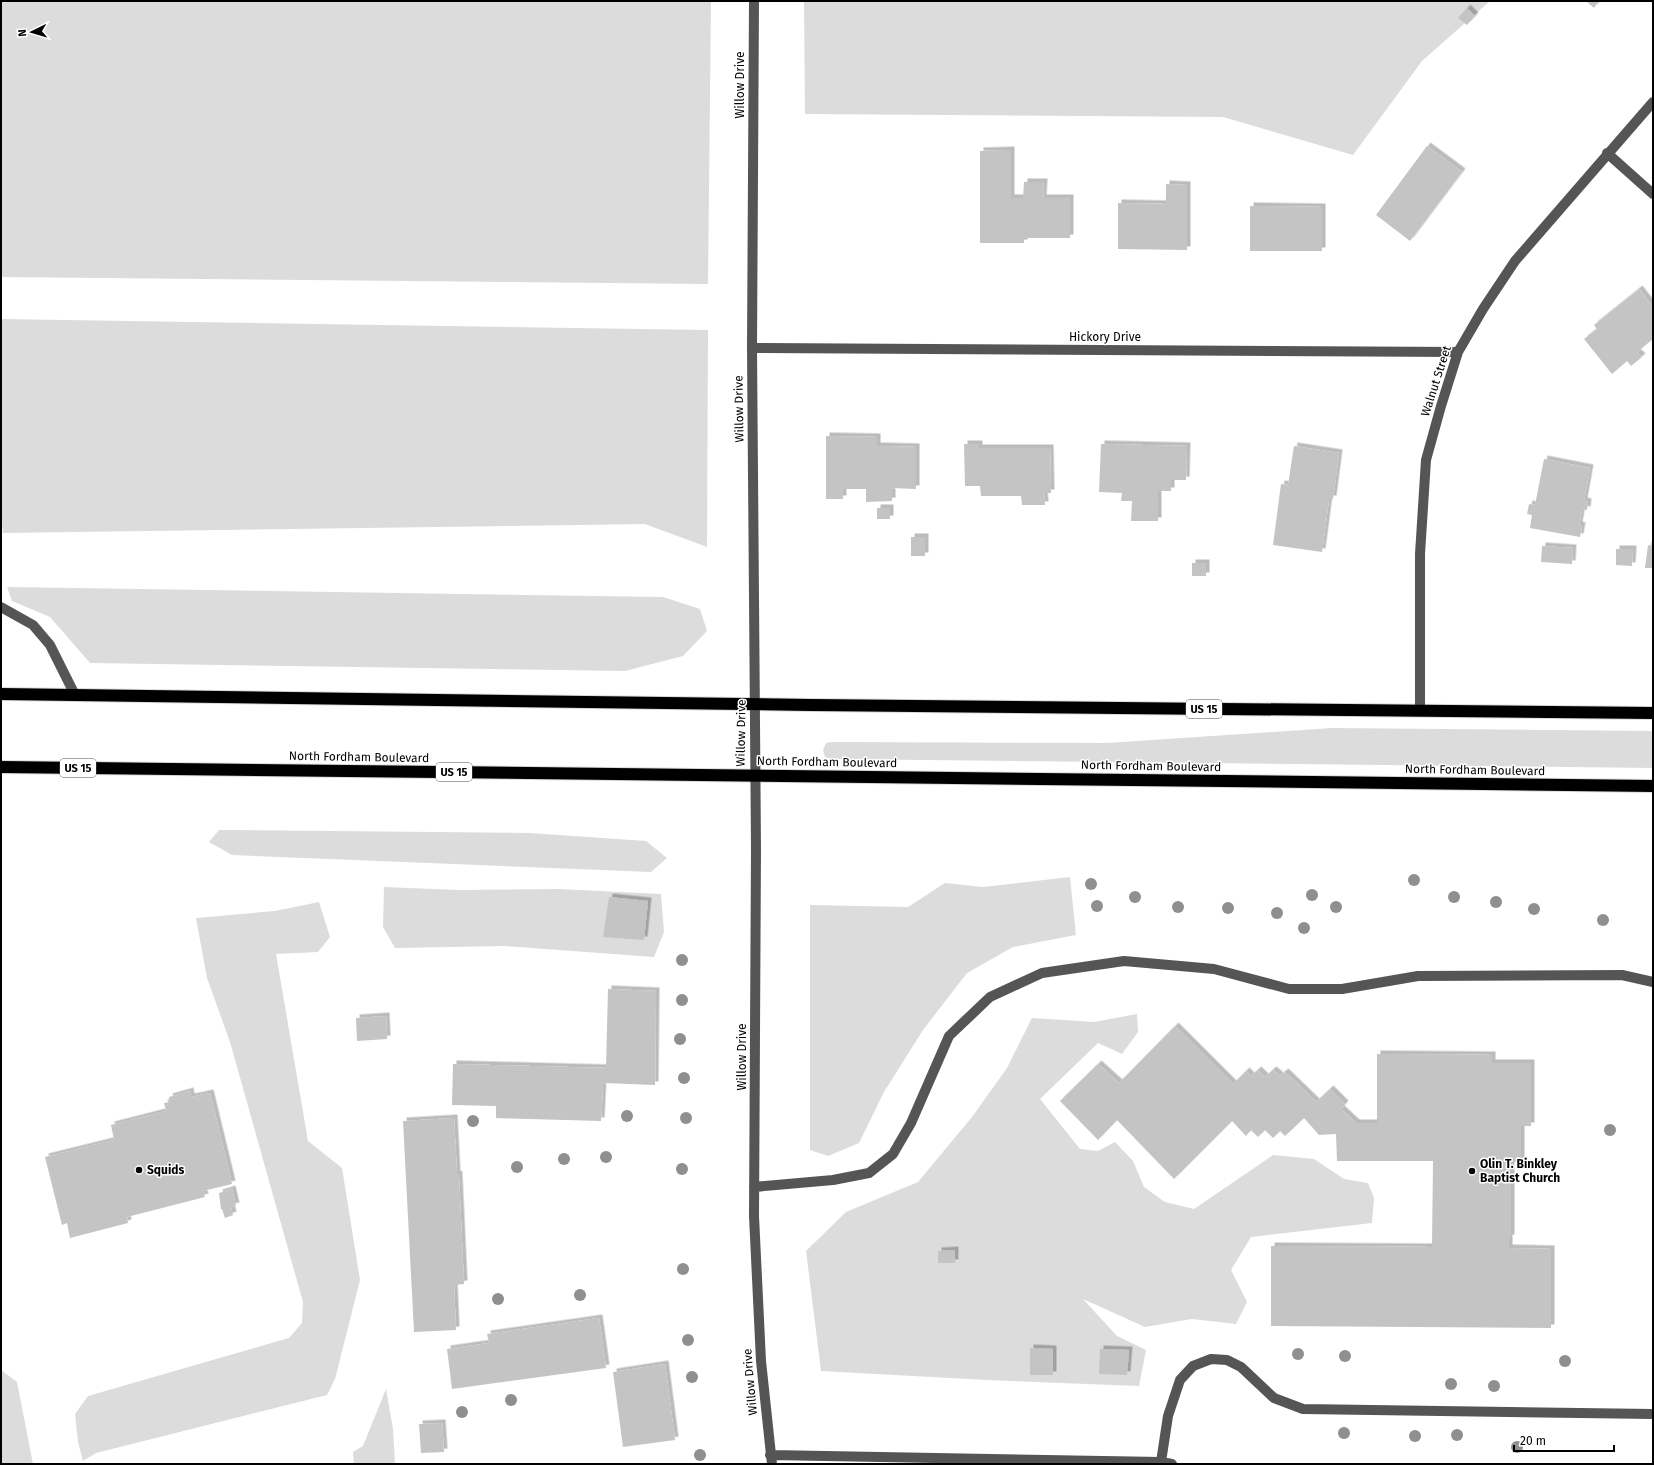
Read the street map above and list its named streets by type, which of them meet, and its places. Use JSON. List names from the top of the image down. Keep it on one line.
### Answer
{"streets":{"highway":["US 15","North Fordham Boulevard"],"street":["Willow Drive","Hickory Drive","Walnut Street"]},"crossings":[["Willow Drive","Hickory Drive"],["Willow Drive","US 15"],["Willow Drive","North Fordham Boulevard"],["Hickory Drive","Walnut Street"],["Walnut Street","US 15"]],"places":["Squids","Olin T. Binkley Baptist Church"],"scale_bar":"20 m","north":"left"}
